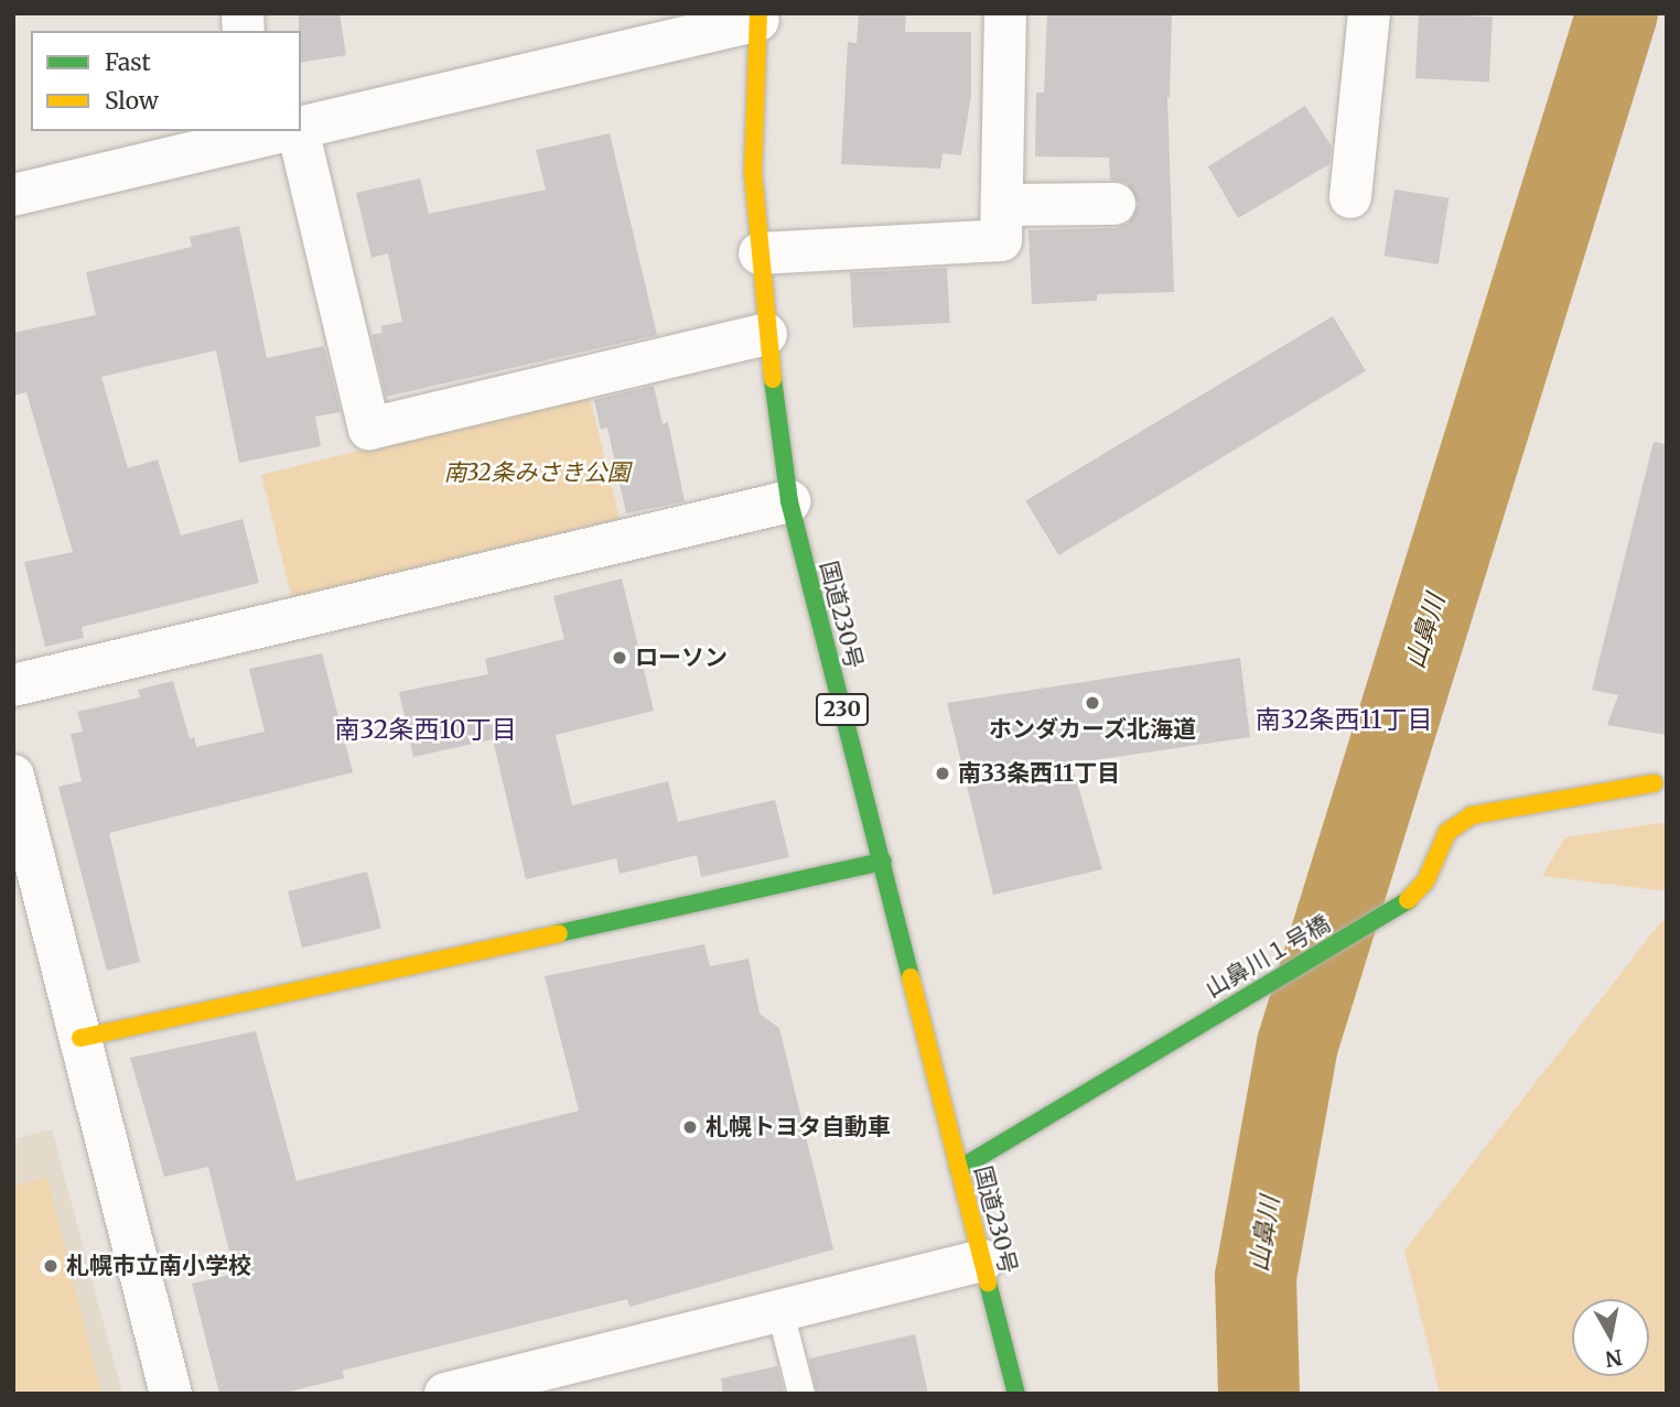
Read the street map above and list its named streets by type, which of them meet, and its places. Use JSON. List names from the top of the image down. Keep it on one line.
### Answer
{"streets":{"main road":["国道230号","230","山鼻川１号橋"]},"crossings":[["国道230号","山鼻川１号橋"]],"districts":["南32条西11丁目","南32条西10丁目"],"water":["山鼻川"],"parks":["南32条みさき公園"],"places":["ローソン","ホンダカーズ北海道","南33条西11丁目","札幌トヨタ自動車","札幌市立南小学校"],"legend":["Fast","Slow"],"north":"bottom"}
